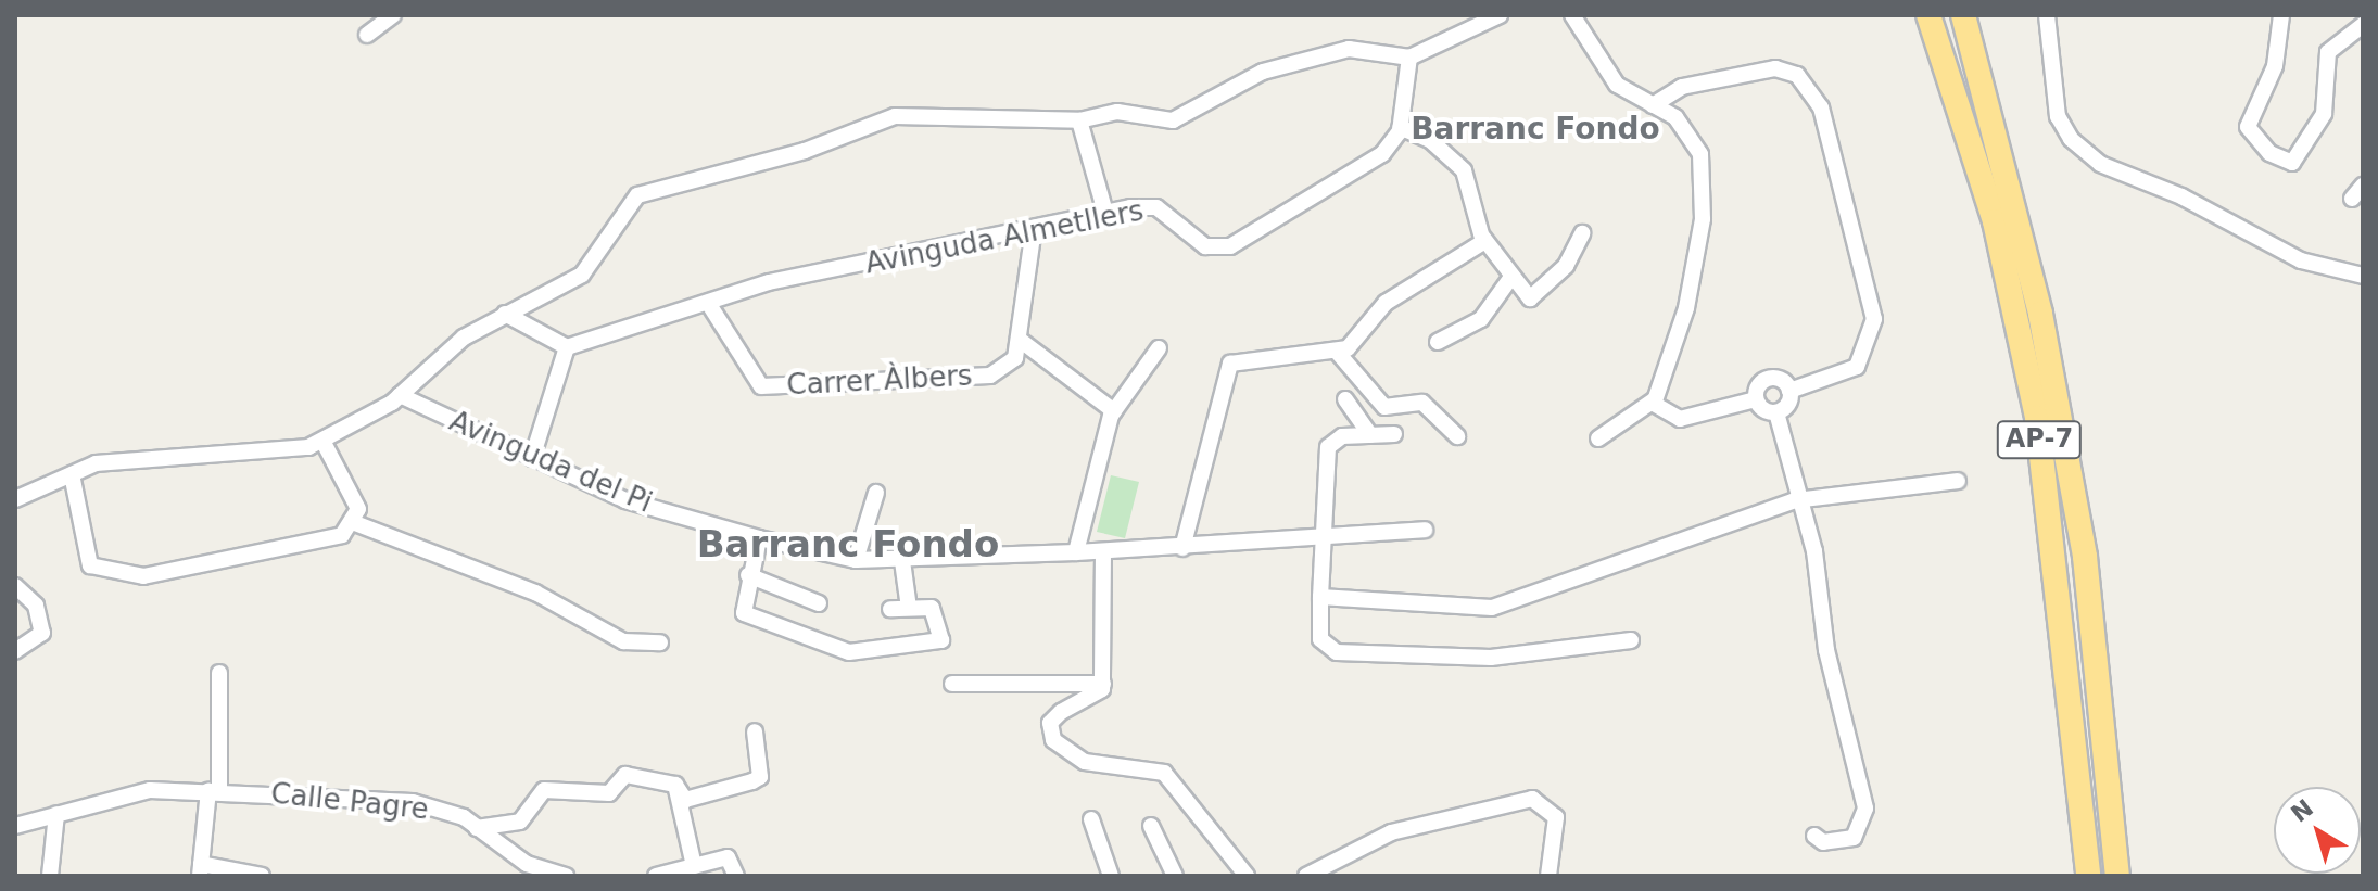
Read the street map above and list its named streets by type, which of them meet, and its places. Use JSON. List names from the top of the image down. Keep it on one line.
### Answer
{"streets":{"highway":["AP-7"],"street":["Avinguda Almetllers","Carrer Àlbers","Avinguda del Pi","Calle Pagre"]},"crossings":[["Avinguda Almetllers","Carrer Àlbers"]],"districts":["Barranc Fondo","Barranc Fondo"],"north":"top left"}
